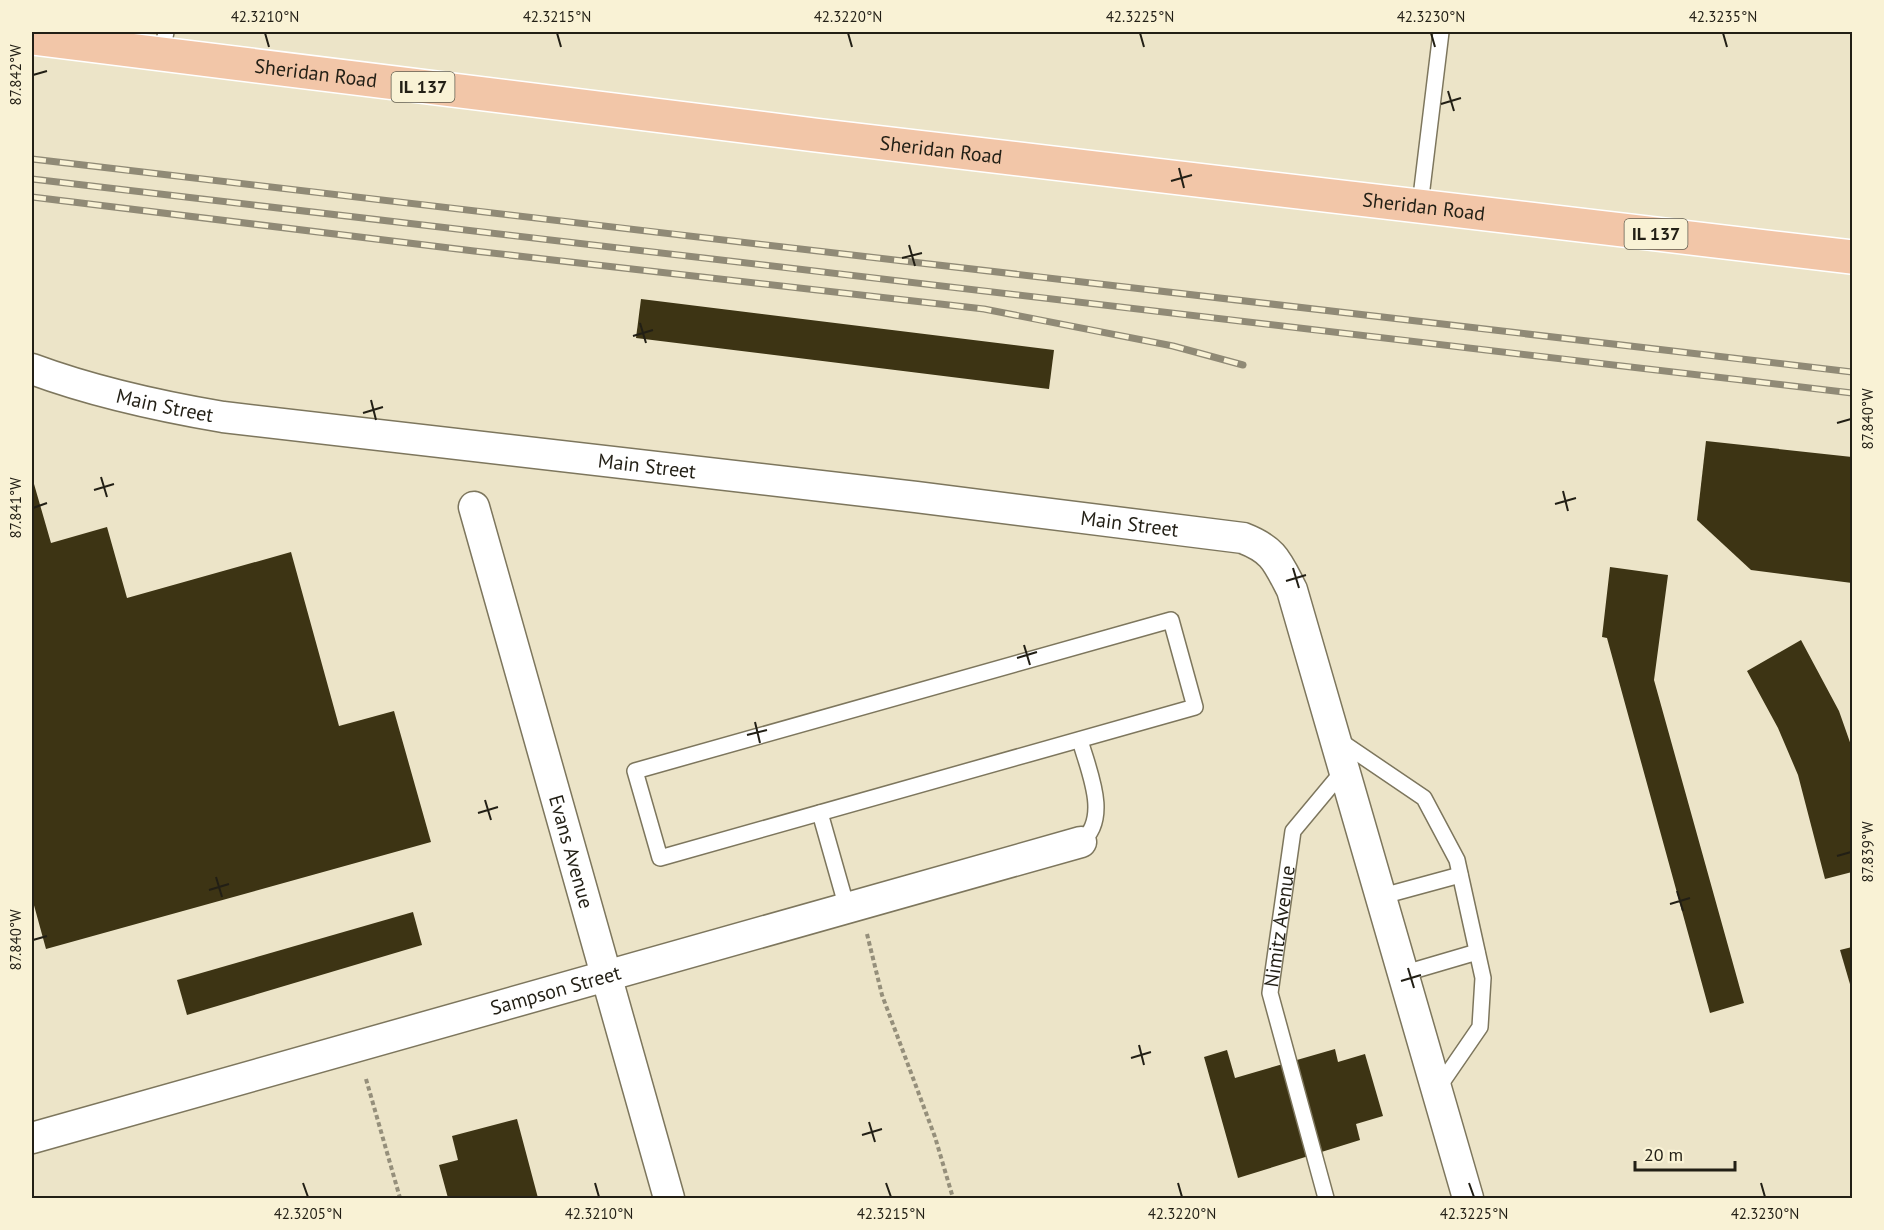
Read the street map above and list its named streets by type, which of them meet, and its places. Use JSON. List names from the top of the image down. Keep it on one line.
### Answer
{"streets":{"highway":["Sheridan Road","IL 137"],"street":["Main Street","Evans Avenue","Sampson Street"],"lane":["Nimitz Avenue"]},"crossings":[["Evans Avenue","Sampson Street"]],"scale_bar":"20 m","coordinates":["42.3210°N","42.3215°N","42.3220°N","42.3225°N","42.3230°N","42.3235°N","87.842°W","87.840°W","87.841°W","87.839°W","42.3205°N"]}
